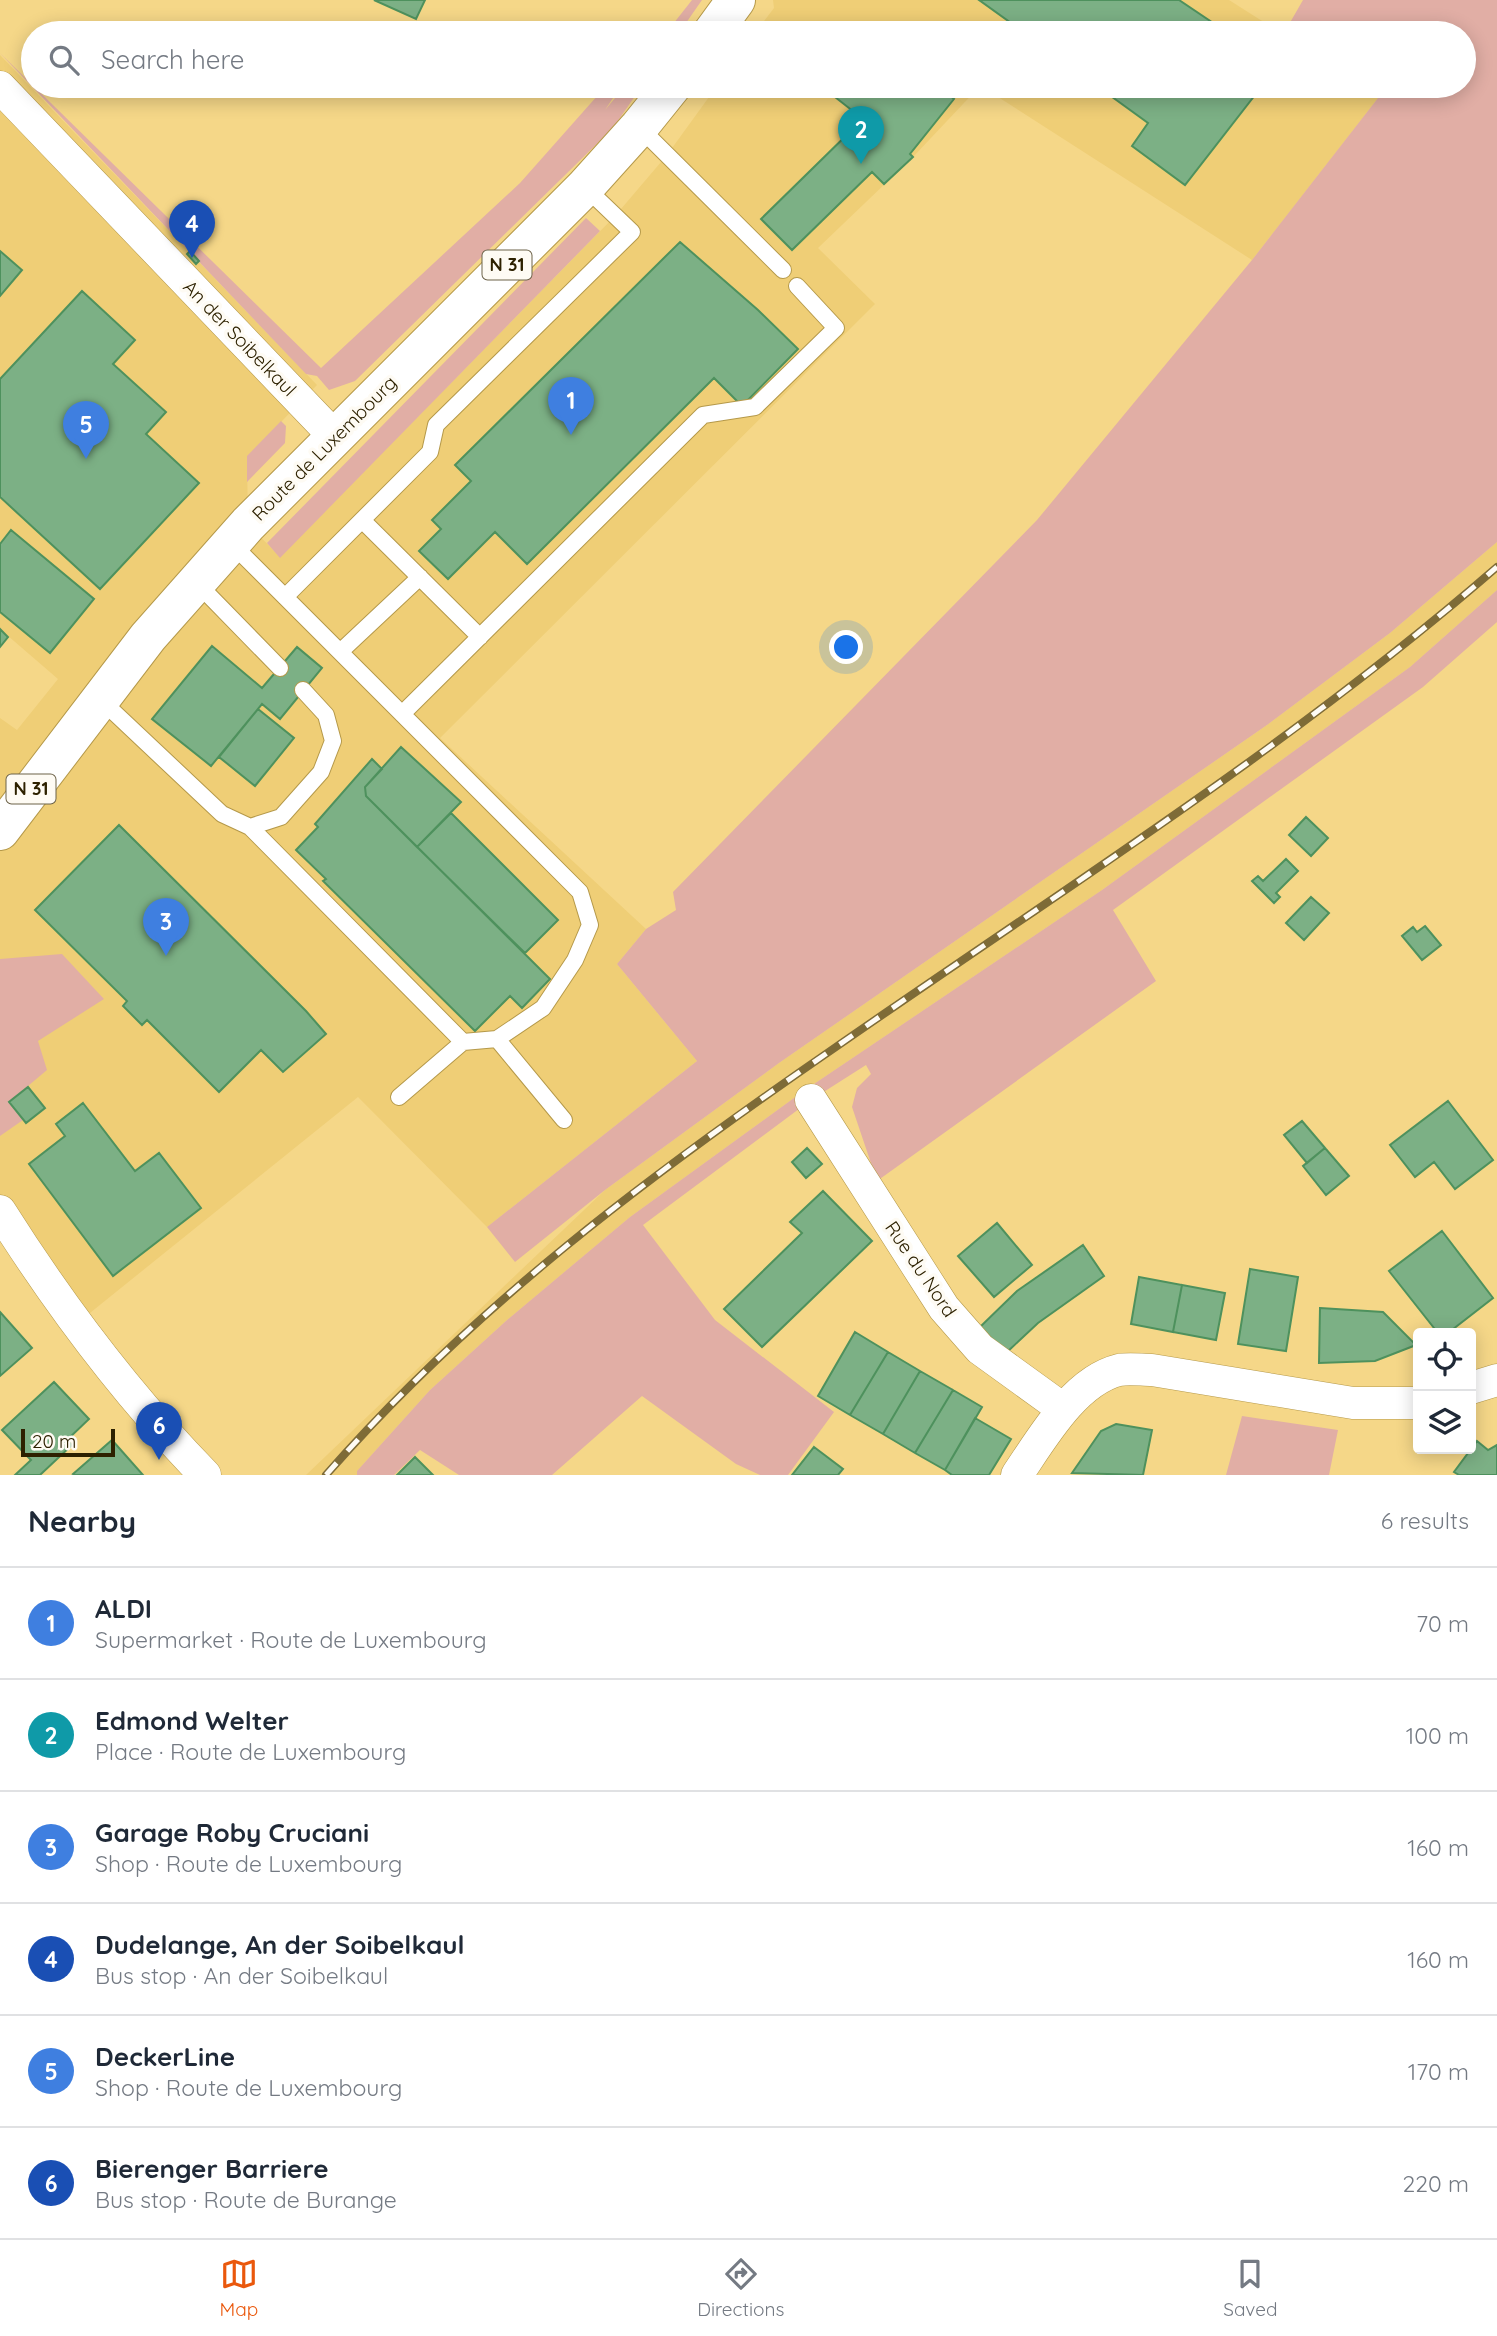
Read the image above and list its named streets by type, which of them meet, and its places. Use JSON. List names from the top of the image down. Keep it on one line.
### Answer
{"streets":{"main road":["N 31","Route de Luxembourg"],"street":["An der Soibelkaul","Rue du Nord"]},"crossings":[["An der Soibelkaul","Route de Luxembourg"]],"scale_bar":"20 m","page":{"search":"Search here","pins":["2","4","1","5","3","6"],"scale":"20 m","heading":["Nearby","6 results"],"list":[{"mark":"1","name":"ALDI","note":"Supermarket · Route de Luxembourg","value":"70 m"},{"mark":"2","name":"Edmond Welter","note":"Place · Route de Luxembourg","value":"100 m"},{"mark":"3","name":"Garage Roby Cruciani","note":"Shop · Route de Luxembourg","value":"160 m"},{"mark":"4","name":"Dudelange, An der Soibelkaul","note":"Bus stop · An der Soibelkaul","value":"160 m"},{"mark":"5","name":"DeckerLine","note":"Shop · Route de Luxembourg","value":"170 m"},{"mark":"6","name":"Bierenger Barriere","note":"Bus stop · Route de Burange","value":"220 m"}],"nav":["Map","Directions","Saved"]}}
